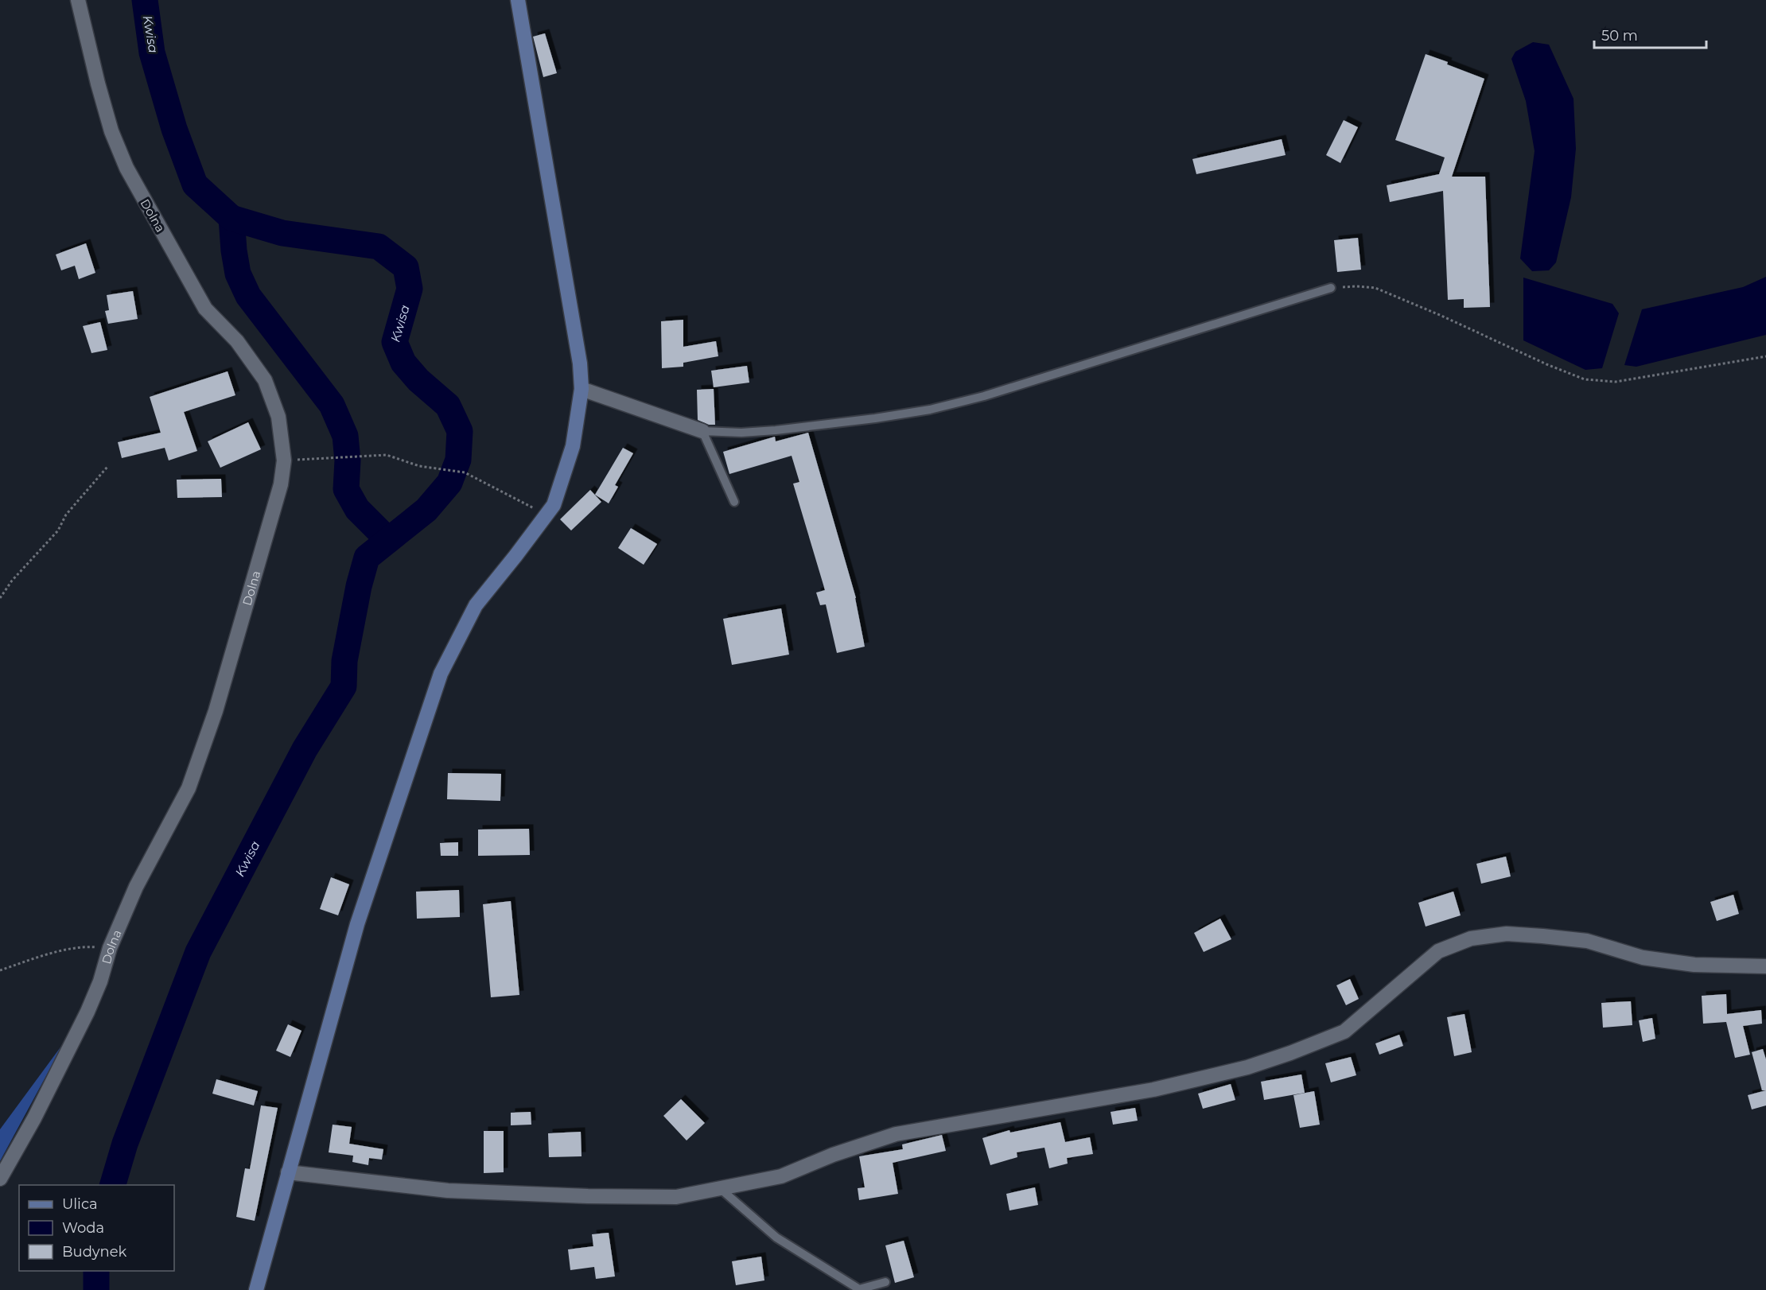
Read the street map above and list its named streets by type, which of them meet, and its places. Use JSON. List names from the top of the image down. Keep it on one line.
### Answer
{"streets":{"street":["Dolna"]},"water":["Kwisa"],"legend":["Ulica","Woda","Budynek"],"scale_bar":"50 m"}
